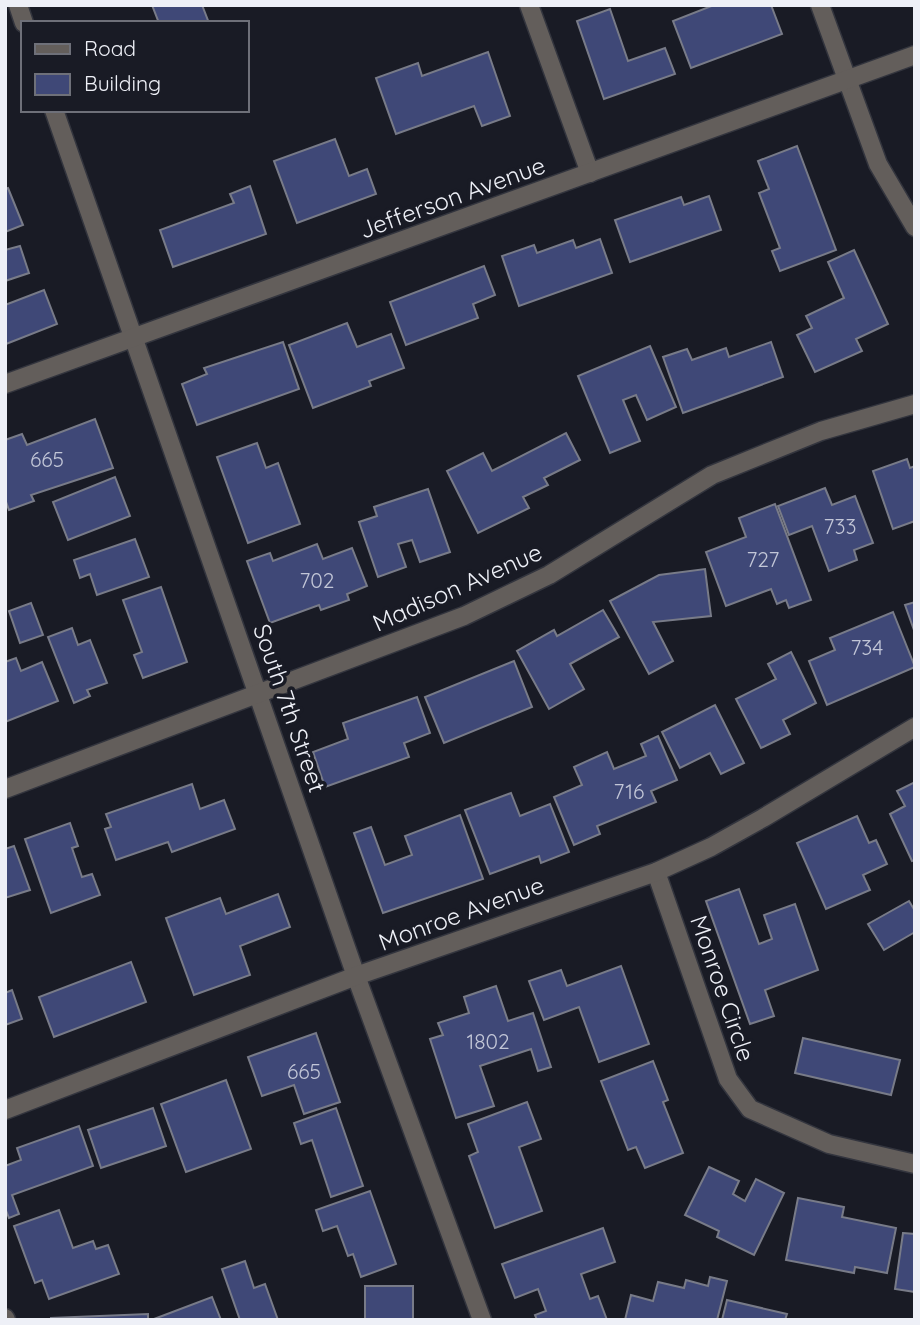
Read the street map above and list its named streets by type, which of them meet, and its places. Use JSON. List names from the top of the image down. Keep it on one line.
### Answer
{"streets":{"street":["Jefferson Avenue","Madison Avenue","South 7th Street","Monroe Avenue","Monroe Circle"]},"crossings":[["Jefferson Avenue","South 7th Street"],["Madison Avenue","South 7th Street"],["South 7th Street","Monroe Avenue"],["Monroe Avenue","Monroe Circle"]],"house_numbers":["665","733","727","702","734","716","1802","665"],"legend":["Road","Building"]}
